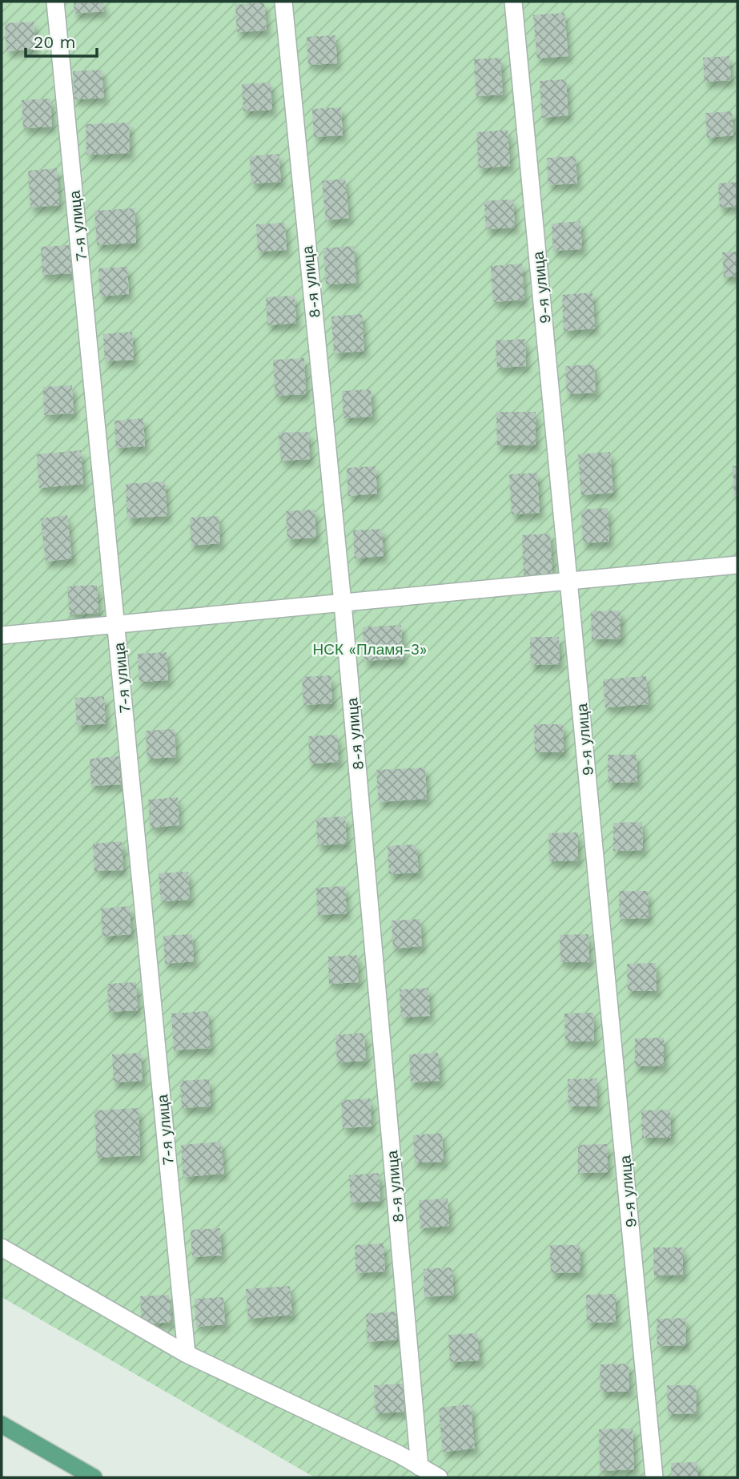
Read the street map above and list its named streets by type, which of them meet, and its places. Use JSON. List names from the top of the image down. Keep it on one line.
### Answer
{"streets":{"street":["7-я улица","8-я улица","9-я улица"]},"parks":["НСК «Пламя-3»"],"scale_bar":"20 m"}
